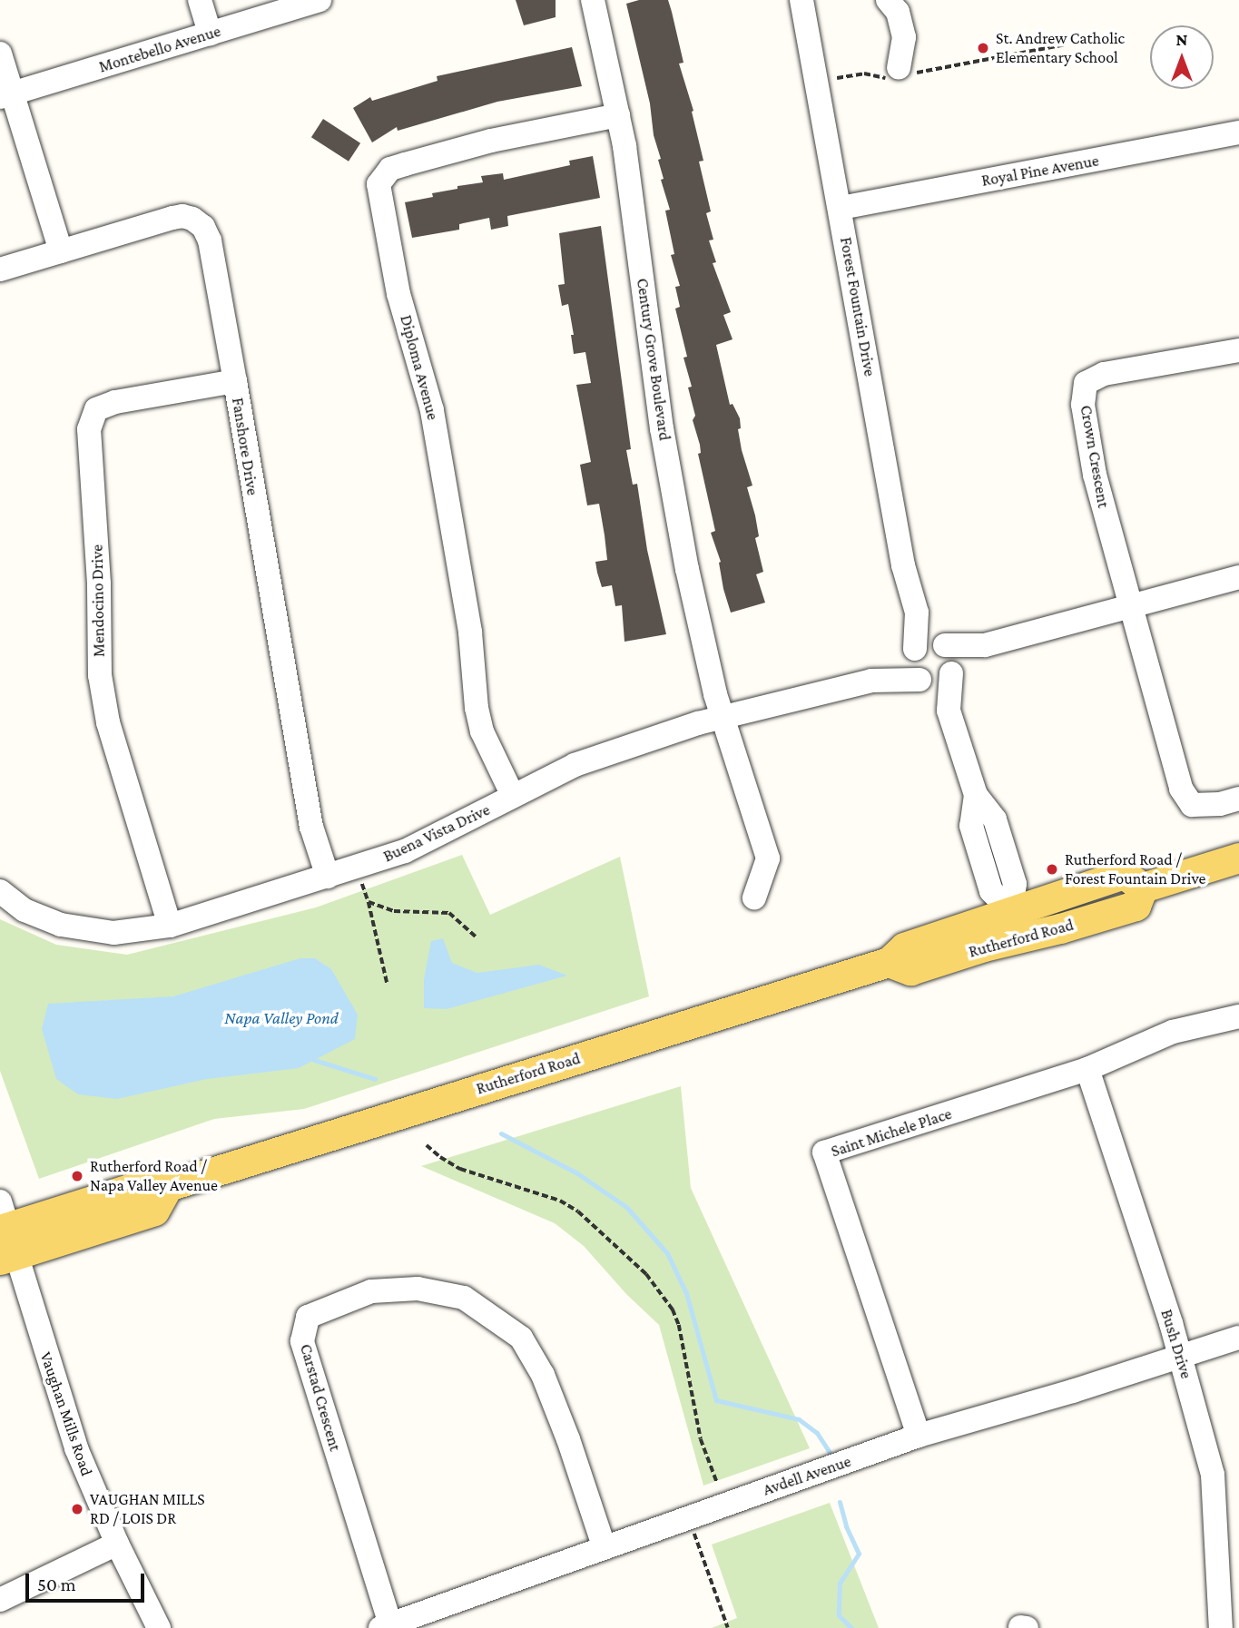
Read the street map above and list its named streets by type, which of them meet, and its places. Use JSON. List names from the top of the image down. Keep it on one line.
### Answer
{"streets":{"main road":["Rutherford Road"],"street":["Montebello Avenue","Royal Pine Avenue","Forest Fountain Drive","Century Grove Boulevard","Diploma Avenue","Fanshore Drive","Crown Crescent","Mendocino Drive","Buena Vista Drive","Saint Michele Place","Bush Drive","Carstad Crescent","Vaughan Mills Road","Avdell Avenue"]},"crossings":[["Royal Pine Avenue","Forest Fountain Drive"],["Forest Fountain Drive","Buena Vista Drive"],["Century Grove Boulevard","Diploma Avenue"],["Century Grove Boulevard","Buena Vista Drive"],["Diploma Avenue","Buena Vista Drive"],["Fanshore Drive","Mendocino Drive"],["Fanshore Drive","Buena Vista Drive"],["Mendocino Drive","Buena Vista Drive"],["Rutherford Road","Vaughan Mills Road"],["Saint Michele Place","Bush Drive"],["Saint Michele Place","Avdell Avenue"],["Bush Drive","Avdell Avenue"],["Carstad Crescent","Avdell Avenue"]],"water":["Napa Valley Pond"],"places":["St. Andrew Catholic Elementary School","Rutherford Road / Forest Fountain Drive","Rutherford Road / Napa Valley Avenue","VAUGHAN MILLS RD / LOIS DR"],"scale_bar":"50 m","north":"top"}
